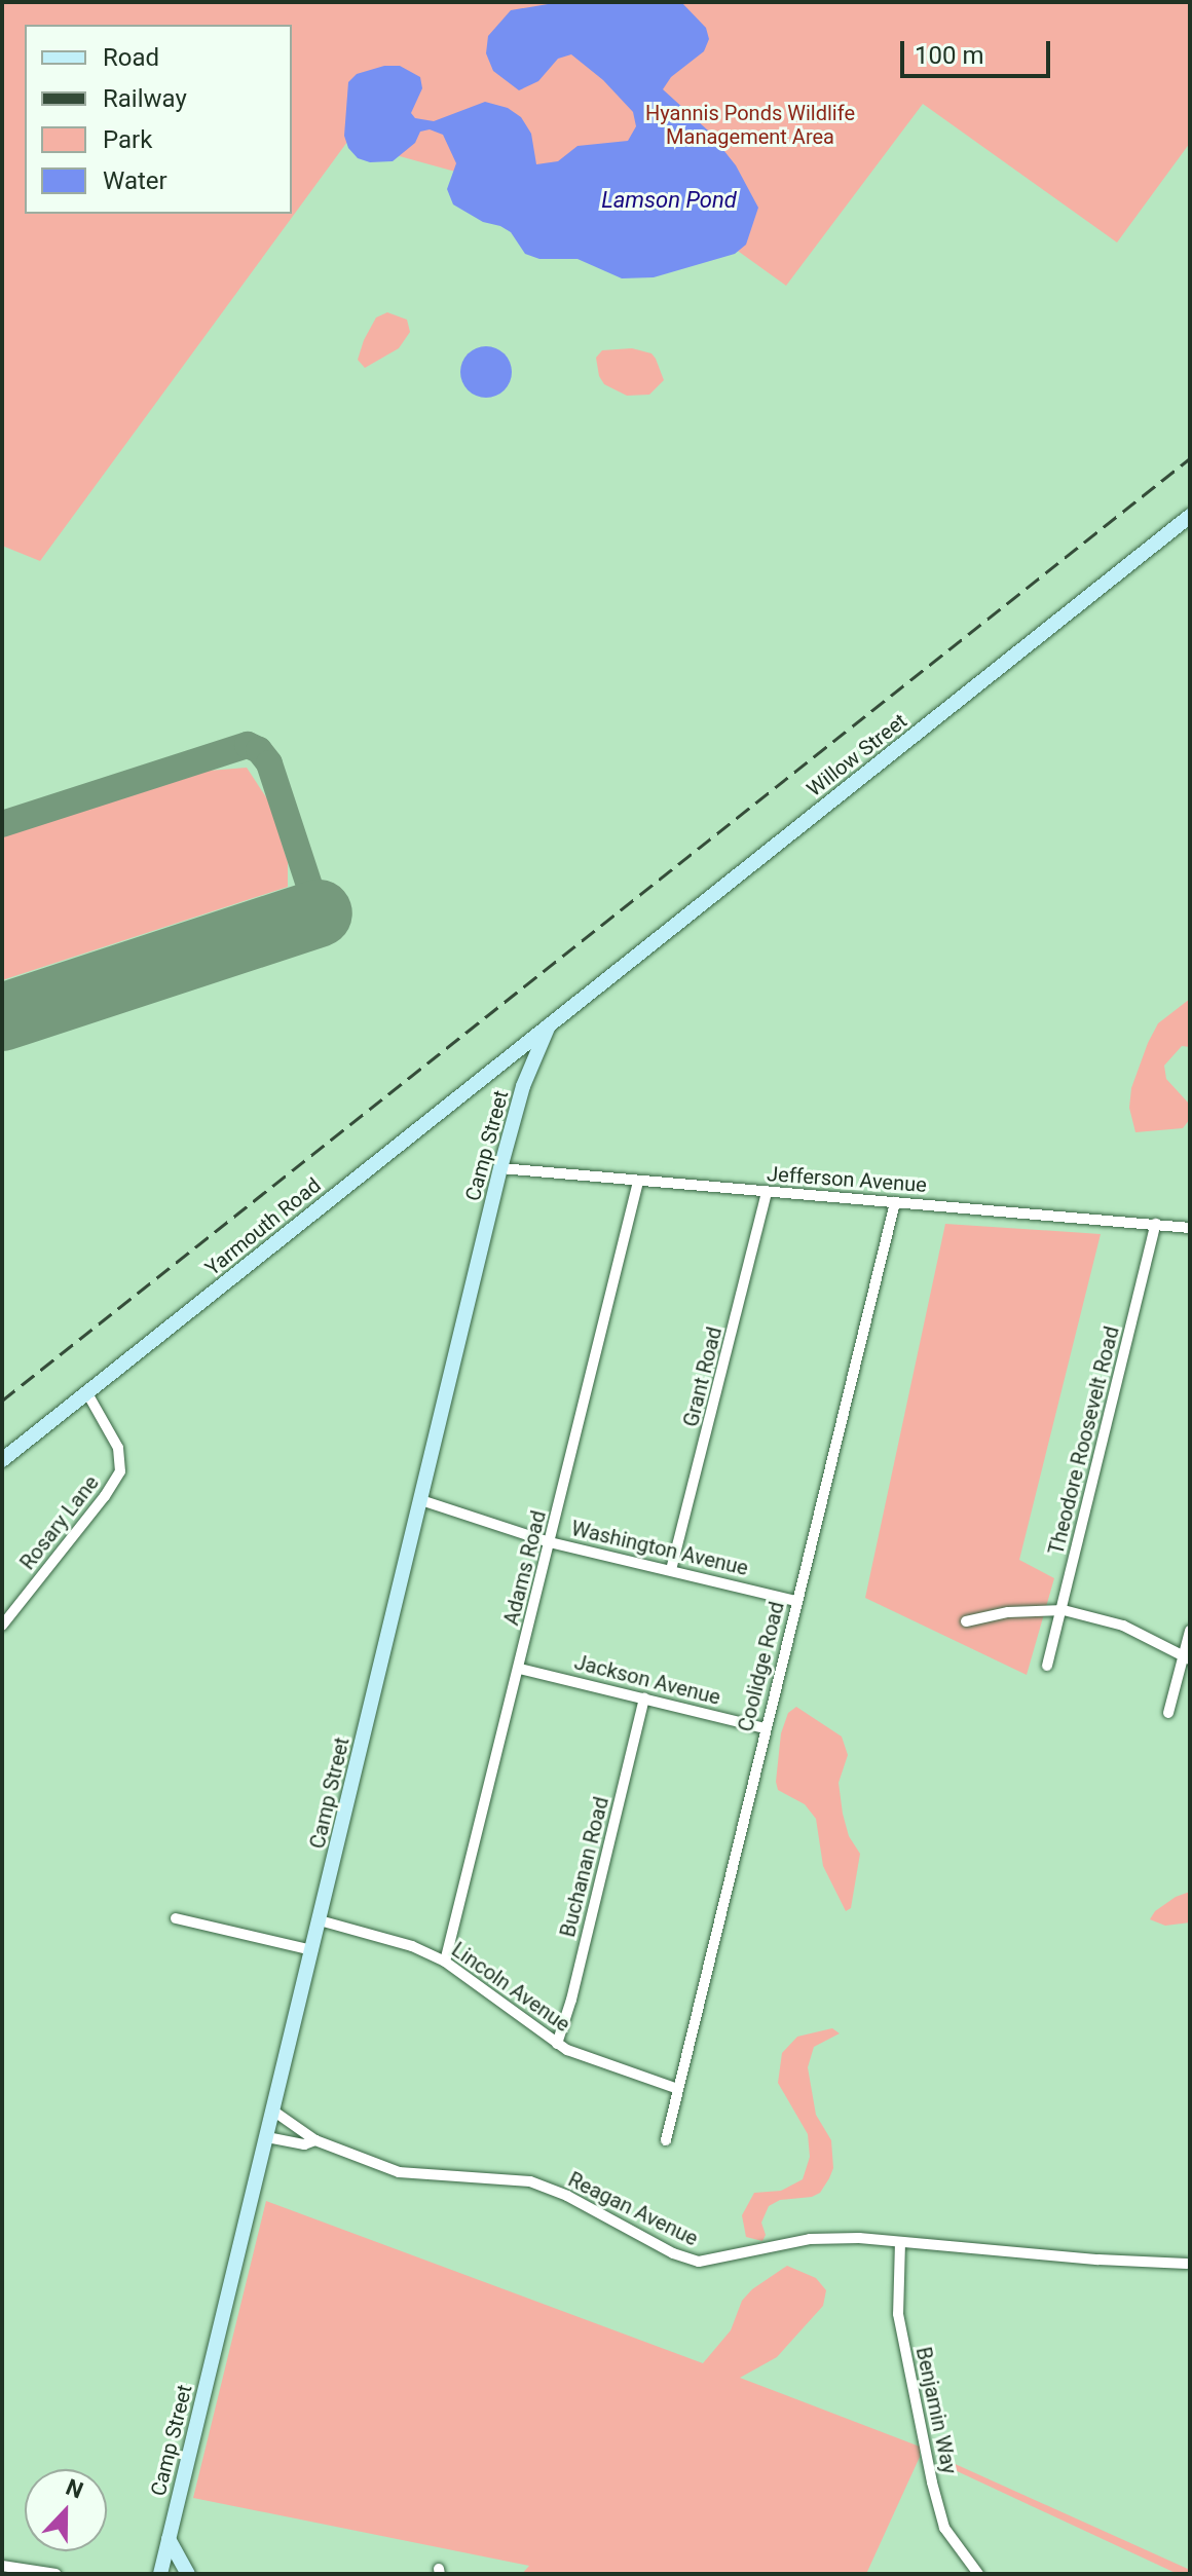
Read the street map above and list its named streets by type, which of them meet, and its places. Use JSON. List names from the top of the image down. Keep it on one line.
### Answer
{"streets":{"main road":["Willow Street","Camp Street","Yarmouth Road"],"street":["Jefferson Avenue","Grant Road","Theodore Roosevelt Road","Rosary Lane","Washington Avenue","Adams Road","Coolidge Road","Jackson Avenue","Buchanan Road","Lincoln Avenue","Reagan Avenue","Benjamin Way"]},"crossings":[["Willow Street","Camp Street"],["Willow Street","Yarmouth Road"],["Camp Street","Jefferson Avenue"],["Camp Street","Yarmouth Road"],["Camp Street","Washington Avenue"],["Camp Street","Lincoln Avenue"],["Camp Street","Reagan Avenue"],["Jefferson Avenue","Grant Road"],["Jefferson Avenue","Theodore Roosevelt Road"],["Jefferson Avenue","Adams Road"],["Jefferson Avenue","Coolidge Road"],["Yarmouth Road","Rosary Lane"],["Grant Road","Washington Avenue"],["Washington Avenue","Adams Road"],["Washington Avenue","Coolidge Road"],["Adams Road","Jackson Avenue"],["Adams Road","Lincoln Avenue"],["Coolidge Road","Jackson Avenue"],["Coolidge Road","Lincoln Avenue"],["Jackson Avenue","Buchanan Road"],["Buchanan Road","Lincoln Avenue"],["Reagan Avenue","Benjamin Way"]],"water":["Lamson Pond"],"parks":["Hyannis Ponds Wildlife Management Area"],"legend":["Road","Railway","Park","Water"],"scale_bar":"100 m","north":"top"}
